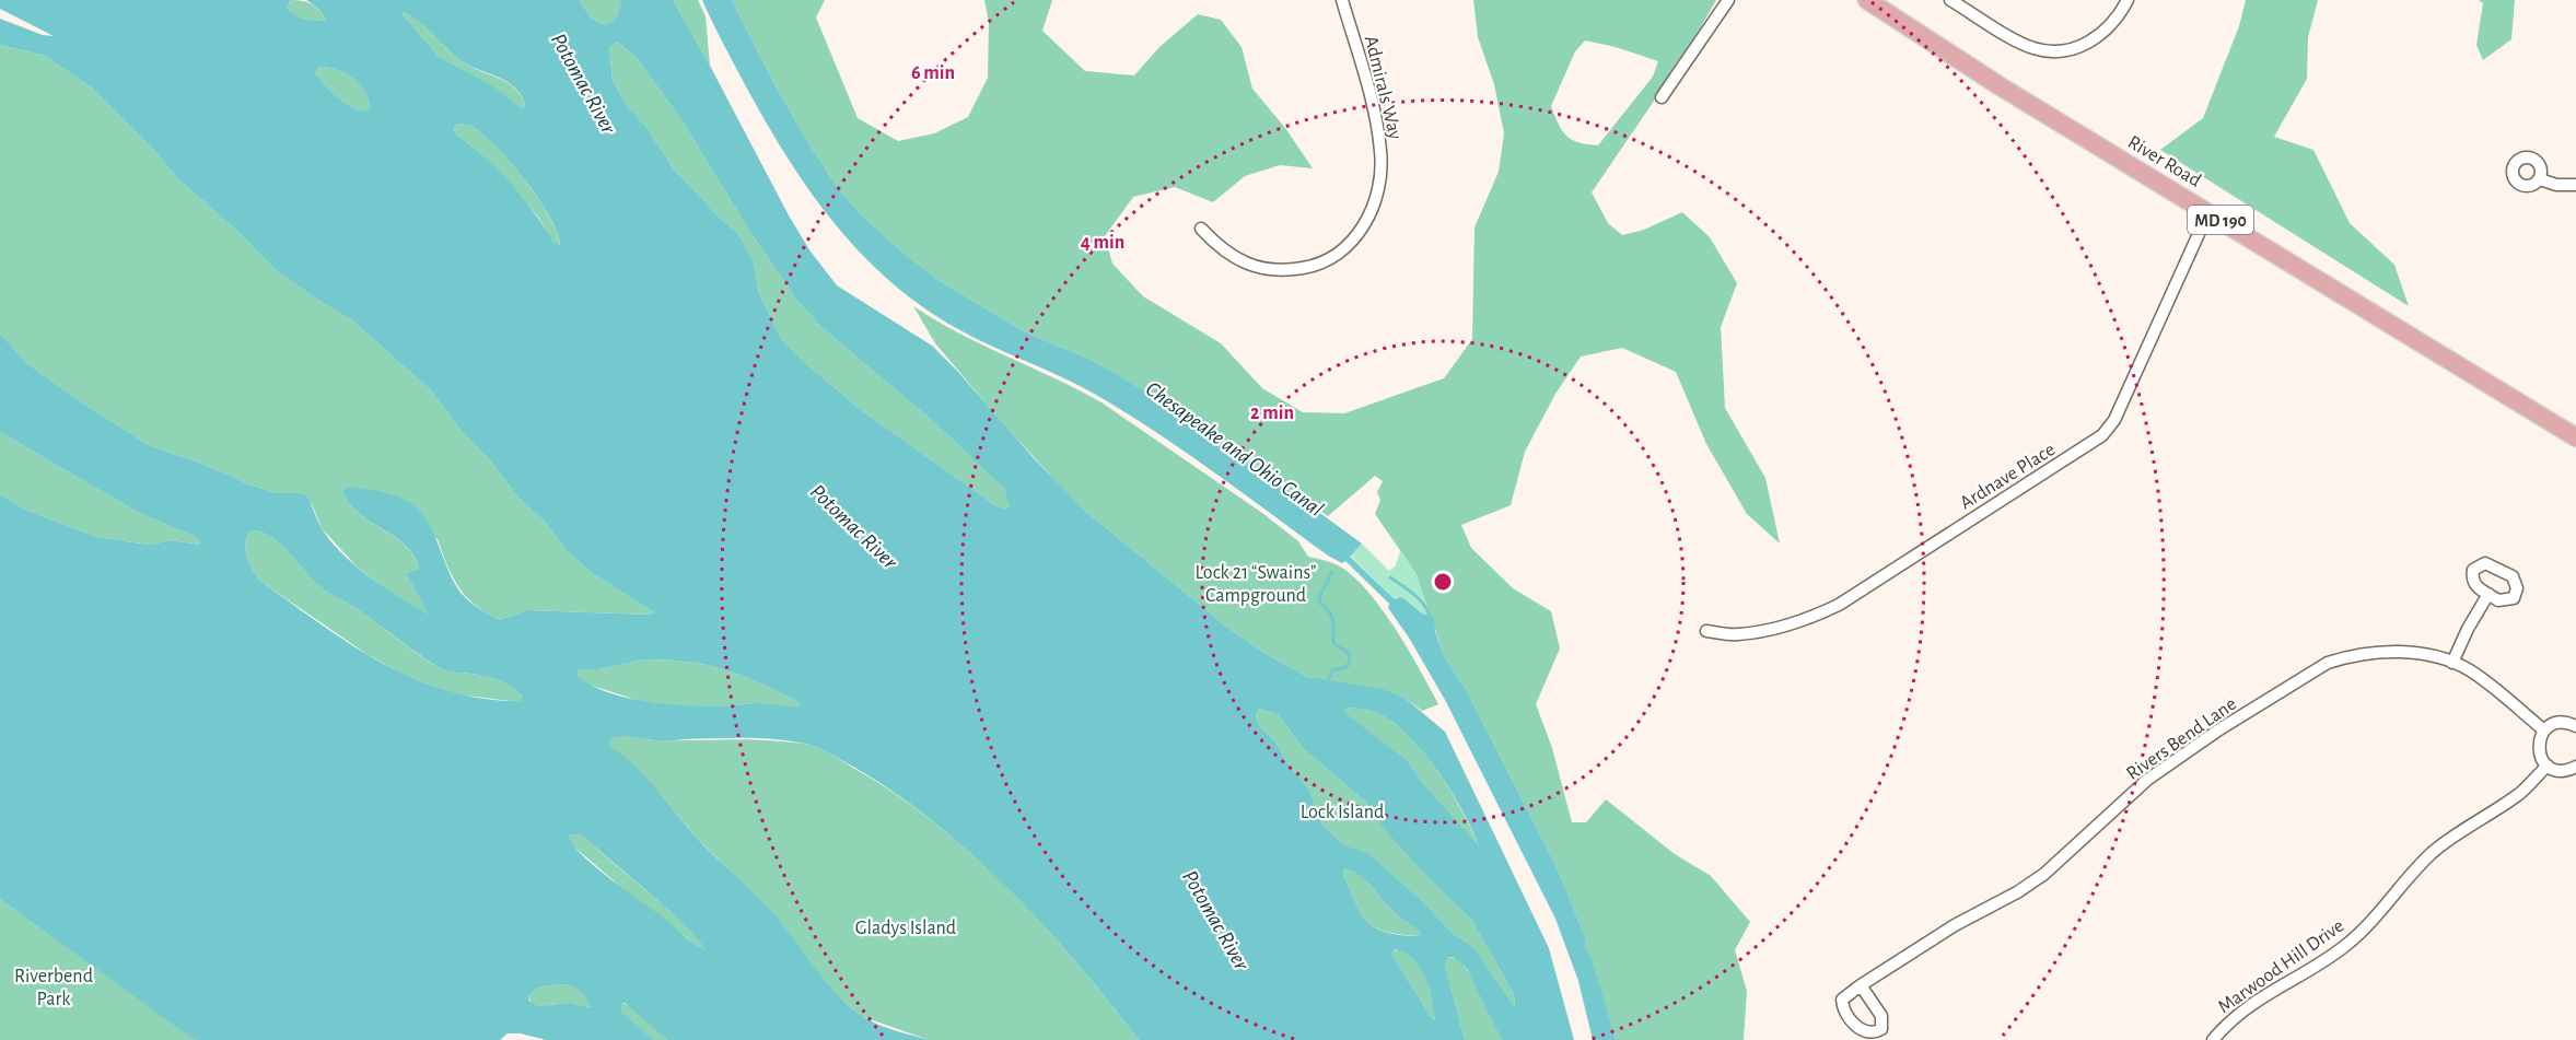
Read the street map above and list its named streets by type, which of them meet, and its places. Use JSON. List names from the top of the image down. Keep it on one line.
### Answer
{"streets":{"main road":["River Road","MD 190"],"street":["Admirals Way","Ardnave Place","Rivers Bend Lane","Marwood Hill Drive"]},"crossings":[["River Road","Ardnave Place"]],"water":["Potomac River","Chesapeake and Ohio Canal"],"parks":["Lock 21 “Swains” Campground","Lock Island","Gladys Island","Riverbend Park"],"rings":["6 min","4 min","2 min"]}
